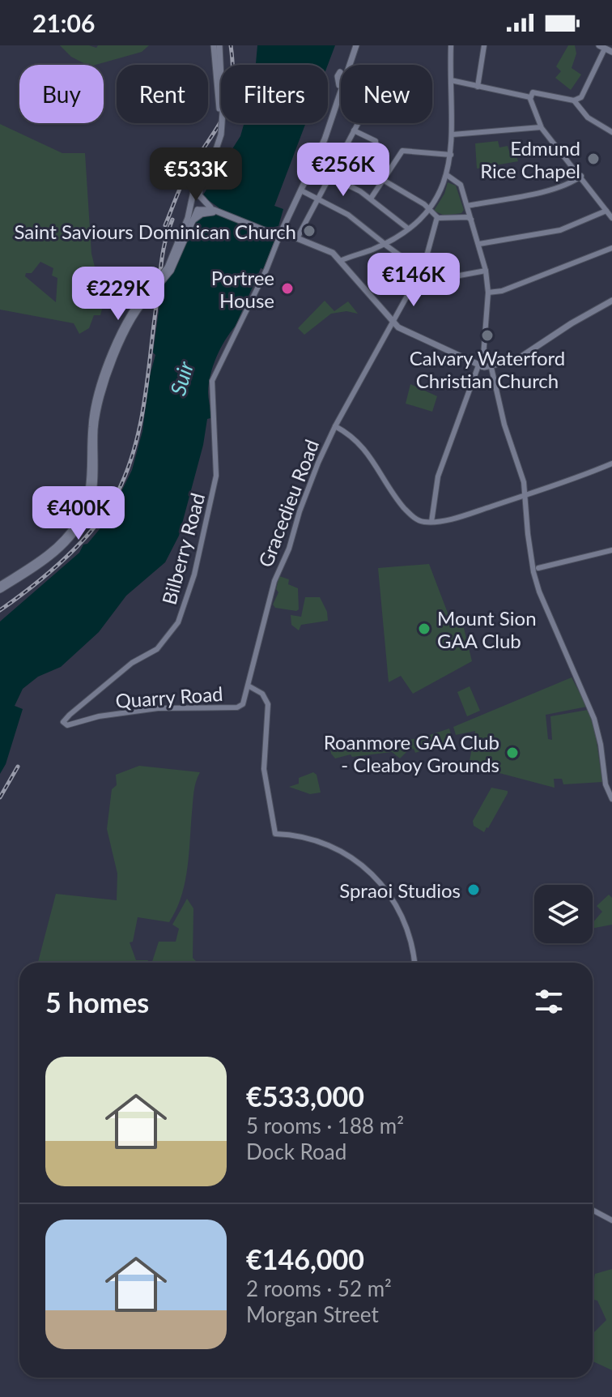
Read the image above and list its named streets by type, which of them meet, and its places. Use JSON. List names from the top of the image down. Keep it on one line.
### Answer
{"streets":{"street":["Gracedieu Road","Bilberry Road","Quarry Road"]},"crossings":[["Gracedieu Road","Quarry Road"],["Bilberry Road","Quarry Road"]],"water":["Suir"],"places":["Edmund Rice Chapel","Saint Saviours Dominican Church","Portree House","Calvary Waterford Christian Church","Mount Sion GAA Club","Roanmore GAA Club - Cleaboy Grounds","Spraoi Studios"],"page":{"status":"21:06","chip":["Buy","Rent","Filters","New"],"price":["€256K","€533K","€146K","€229K","€400K"],"heading":"5 homes","list":[{"name":"€533,000","note":"5 rooms · 188 m² · Dock Road"},{"name":"€146,000","note":"2 rooms · 52 m² · Morgan Street"}]}}
